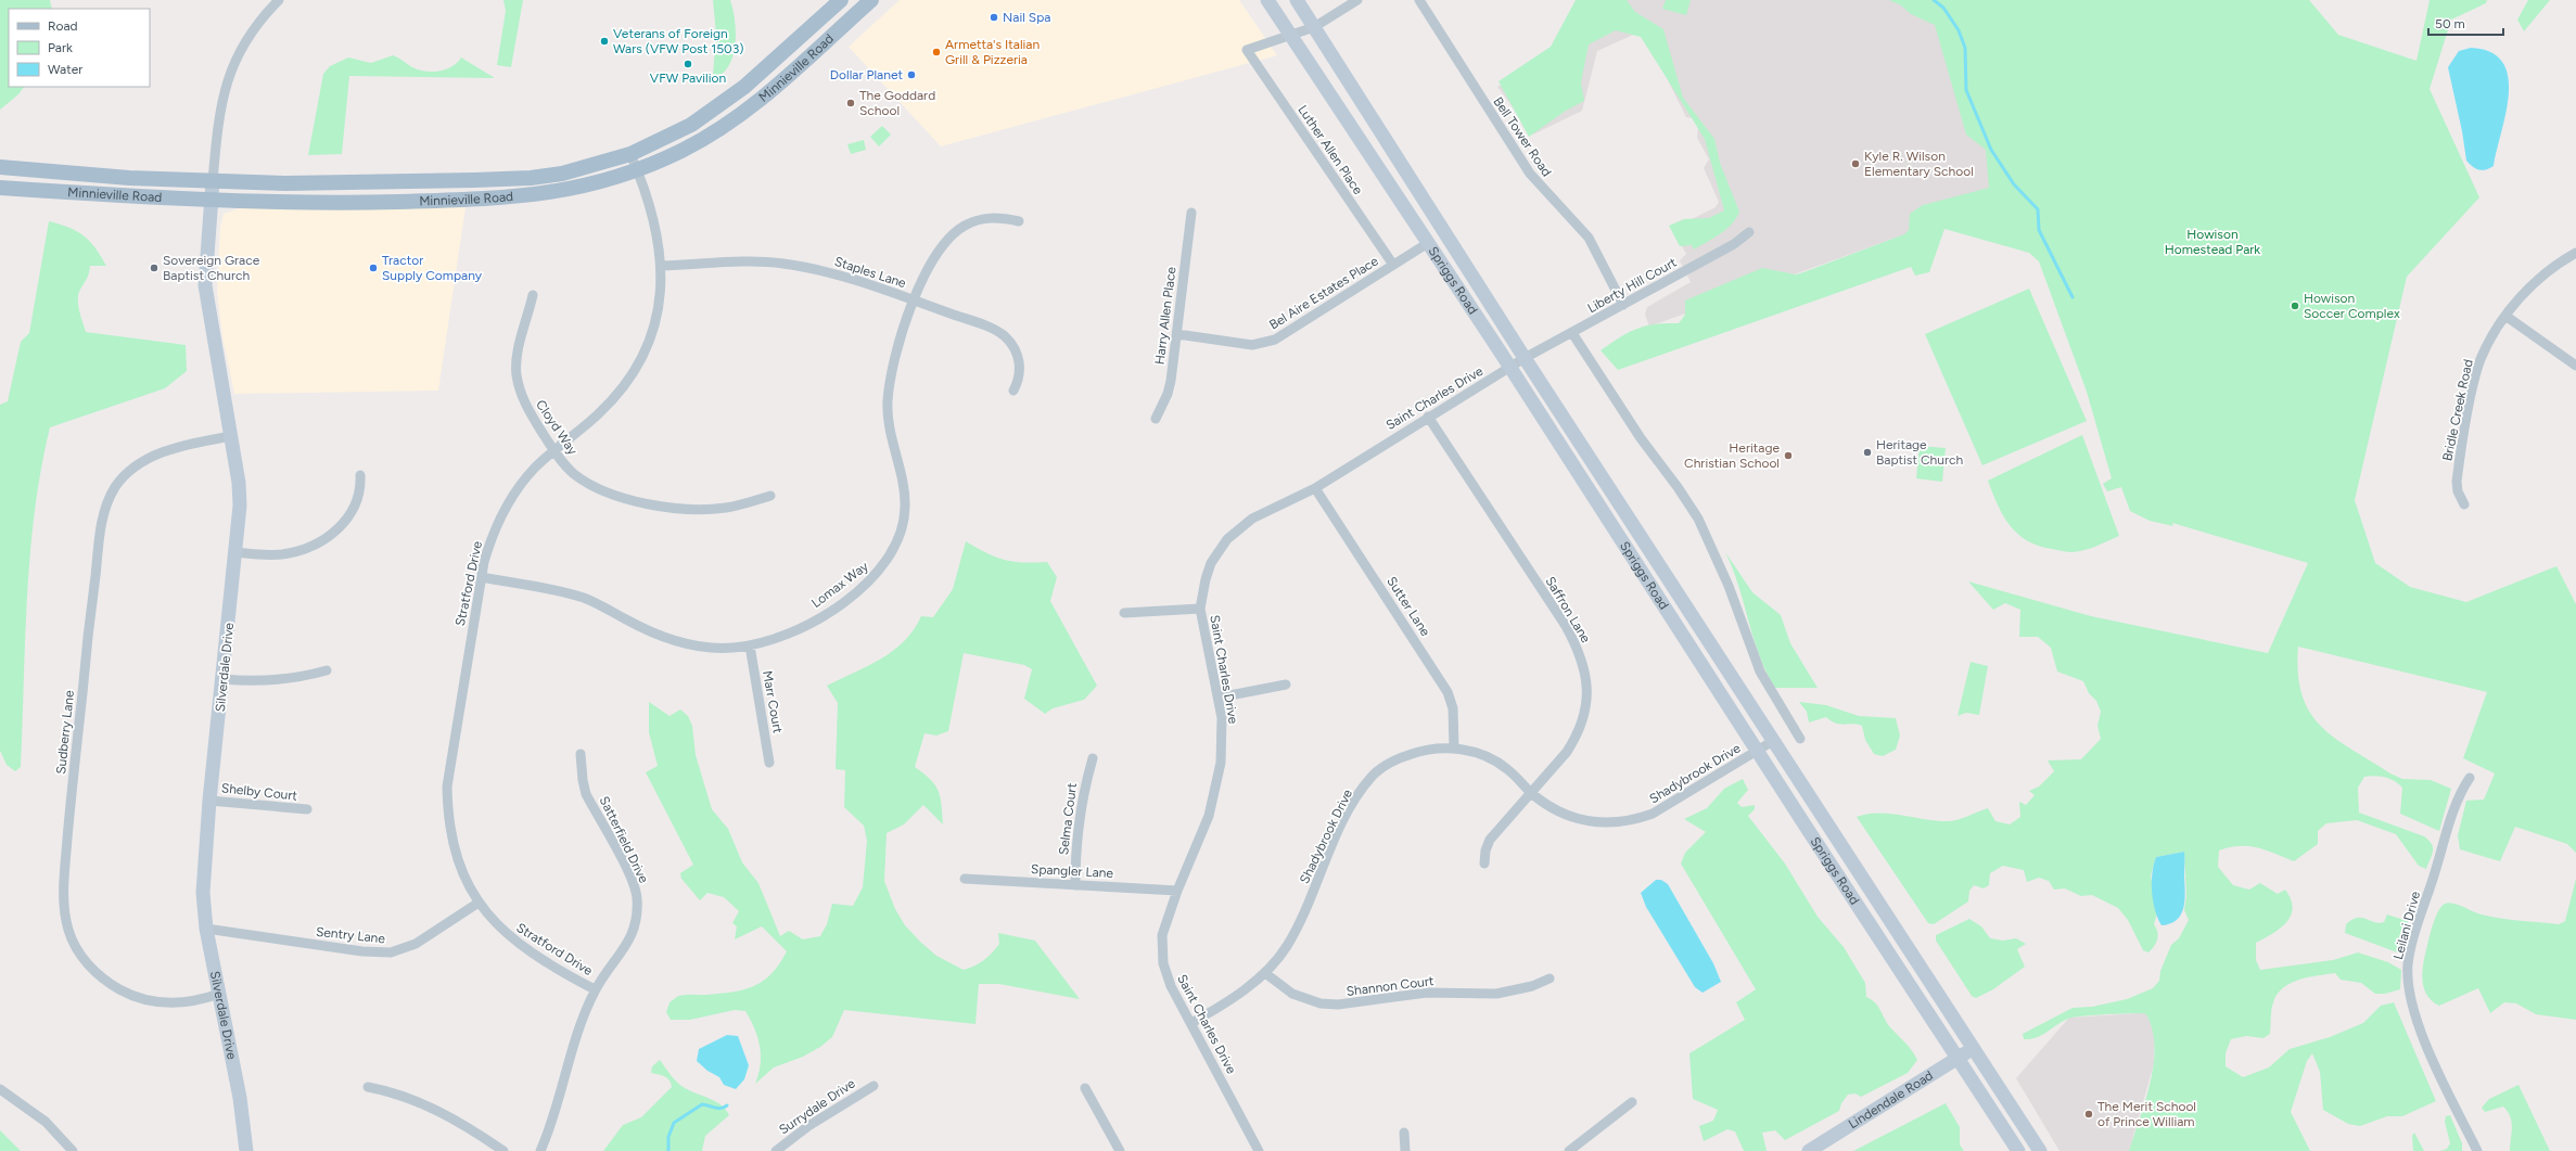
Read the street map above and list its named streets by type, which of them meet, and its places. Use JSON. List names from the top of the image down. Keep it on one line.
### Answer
{"streets":{"main road":["Minnieville Road","Spriggs Road","Silverdale Drive","Lindendale Road"],"street":["Bell Tower Road","Luther Allen Place","Staples Lane","Liberty Hill Court","Bel Aire Estates Place","Harry Allen Place","Saint Charles Drive","Bridle Creek Road","Cloyd Way","Stratford Drive","Lomax Way","Sutter Lane","Saffron Lane","Marr Court","Sudberry Lane","Shadybrook Drive","Shelby Court","Selma Court","Satterfield Drive","Spangler Lane","Leilani Drive","Sentry Lane","Shannon Court","Surrydale Drive"]},"crossings":[["Minnieville Road","Stratford Drive"],["Minnieville Road","Silverdale Drive"],["Bell Tower Road","Liberty Hill Court"],["Luther Allen Place","Spriggs Road"],["Luther Allen Place","Bel Aire Estates Place"],["Staples Lane","Stratford Drive"],["Staples Lane","Lomax Way"],["Spriggs Road","Liberty Hill Court"],["Spriggs Road","Bel Aire Estates Place"],["Spriggs Road","Saint Charles Drive"],["Spriggs Road","Shadybrook Drive"],["Spriggs Road","Lindendale Road"],["Liberty Hill Court","Saint Charles Drive"],["Bel Aire Estates Place","Harry Allen Place"],["Saint Charles Drive","Sutter Lane"],["Saint Charles Drive","Saffron Lane"],["Saint Charles Drive","Shadybrook Drive"],["Saint Charles Drive","Spangler Lane"],["Cloyd Way","Stratford Drive"],["Stratford Drive","Lomax Way"],["Stratford Drive","Satterfield Drive"],["Stratford Drive","Sentry Lane"],["Lomax Way","Marr Court"],["Sutter Lane","Shadybrook Drive"],["Saffron Lane","Shadybrook Drive"],["Silverdale Drive","Sudberry Lane"],["Silverdale Drive","Shelby Court"],["Silverdale Drive","Sentry Lane"],["Shadybrook Drive","Shannon Court"],["Selma Court","Spangler Lane"]],"parks":["Howison Homestead Park"],"places":["Nail Spa","Veterans of Foreign Wars (VFW Post 1503)","Armetta's Italian Grill & Pizzeria","VFW Pavilion","Dollar Planet","The Goddard School","Kyle R. Wilson Elementary School","Sovereign Grace Baptist Church","Tractor Supply Company","Howison Soccer Complex","Heritage Baptist Church","Heritage Christian School","The Merit School of Prince William"],"legend":["Road","Park","Water"],"scale_bar":"50 m"}
